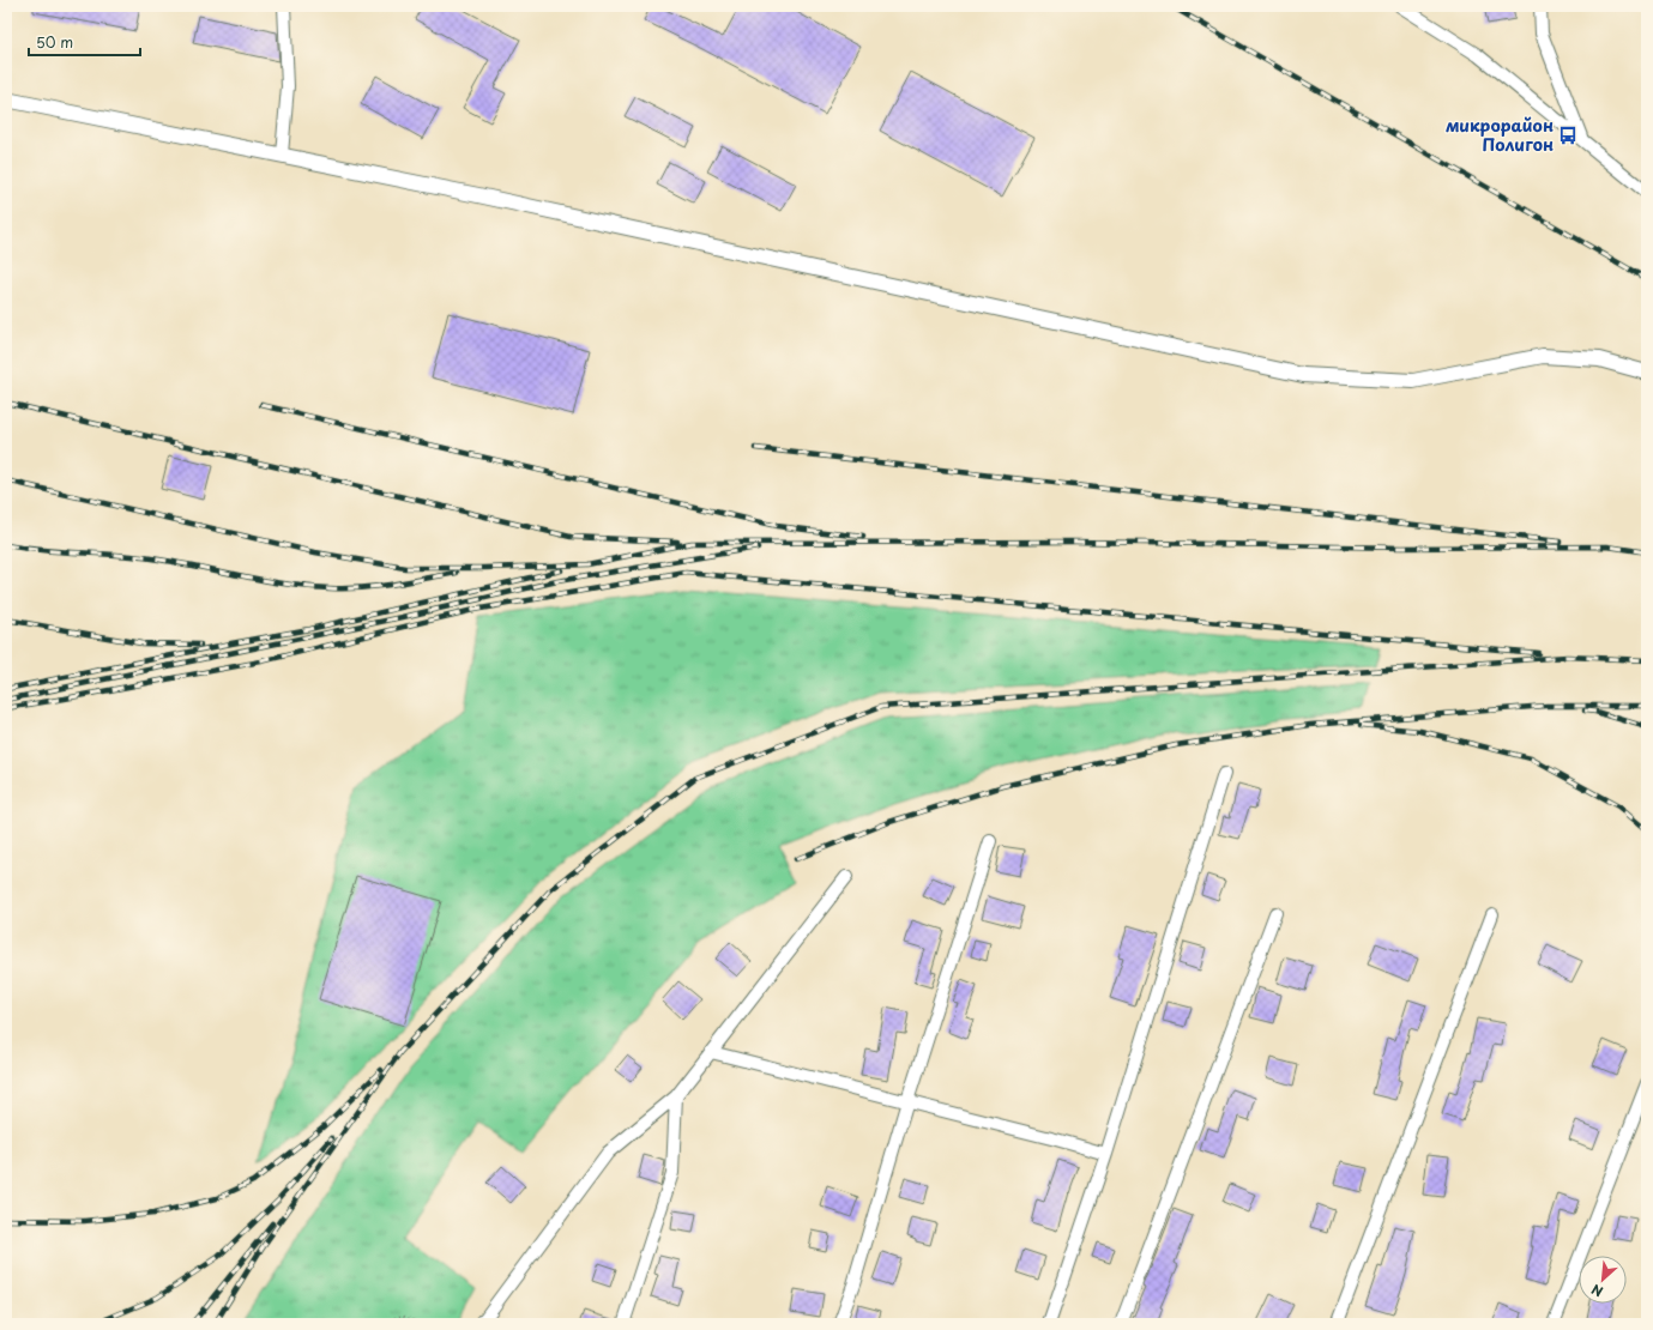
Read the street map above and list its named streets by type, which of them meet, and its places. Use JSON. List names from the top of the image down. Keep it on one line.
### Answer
{"places":{"bus stop":["микрорайон Полигон"]},"scale_bar":"50 m","north":"bottom left"}
